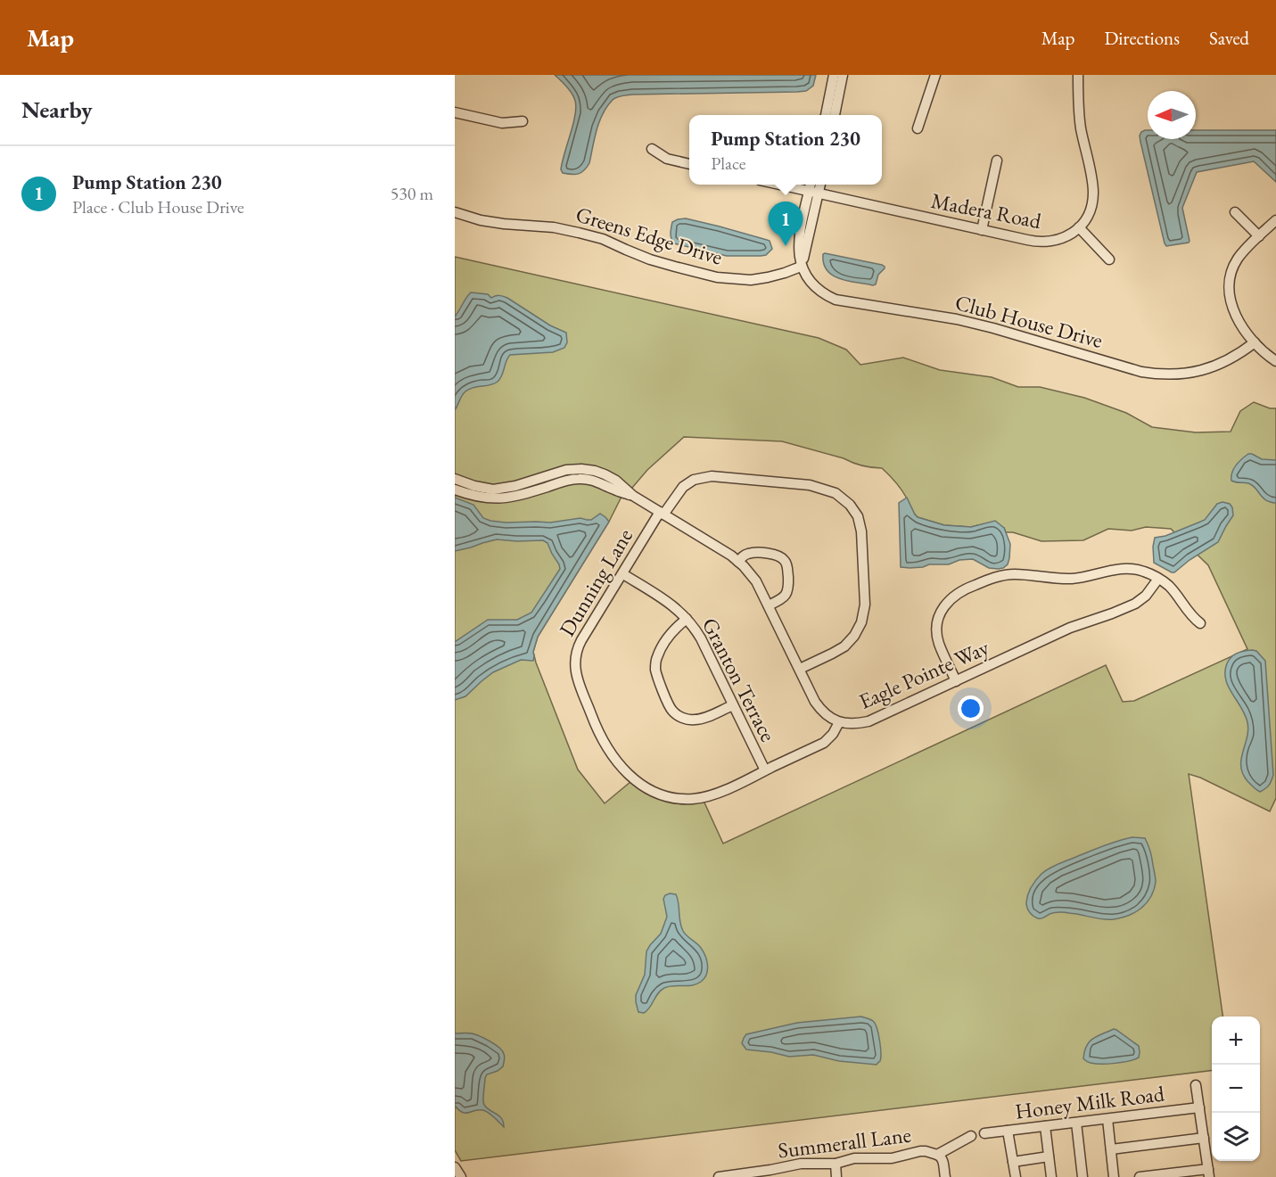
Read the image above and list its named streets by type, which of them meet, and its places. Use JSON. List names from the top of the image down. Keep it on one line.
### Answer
{"streets":{"street":["Madera Road","Greens Edge Drive","Club House Drive","Dunning Lane","Eagle Pointe Way","Granton Terrace","Honey Milk Road","Summerall Lane"]},"crossings":[["Greens Edge Drive","Club House Drive"],["Dunning Lane","Eagle Pointe Way"],["Dunning Lane","Granton Terrace"]],"north":"left","page":{"header":"Map","nav":["Map","Directions","Saved"],"heading":"Nearby","popup":["Pump Station 230","Place"],"list":[{"mark":"1","name":"Pump Station 230","note":"Place · Club House Drive","value":"530 m"}],"pins":"1","map_buttons":["+","−"]}}
